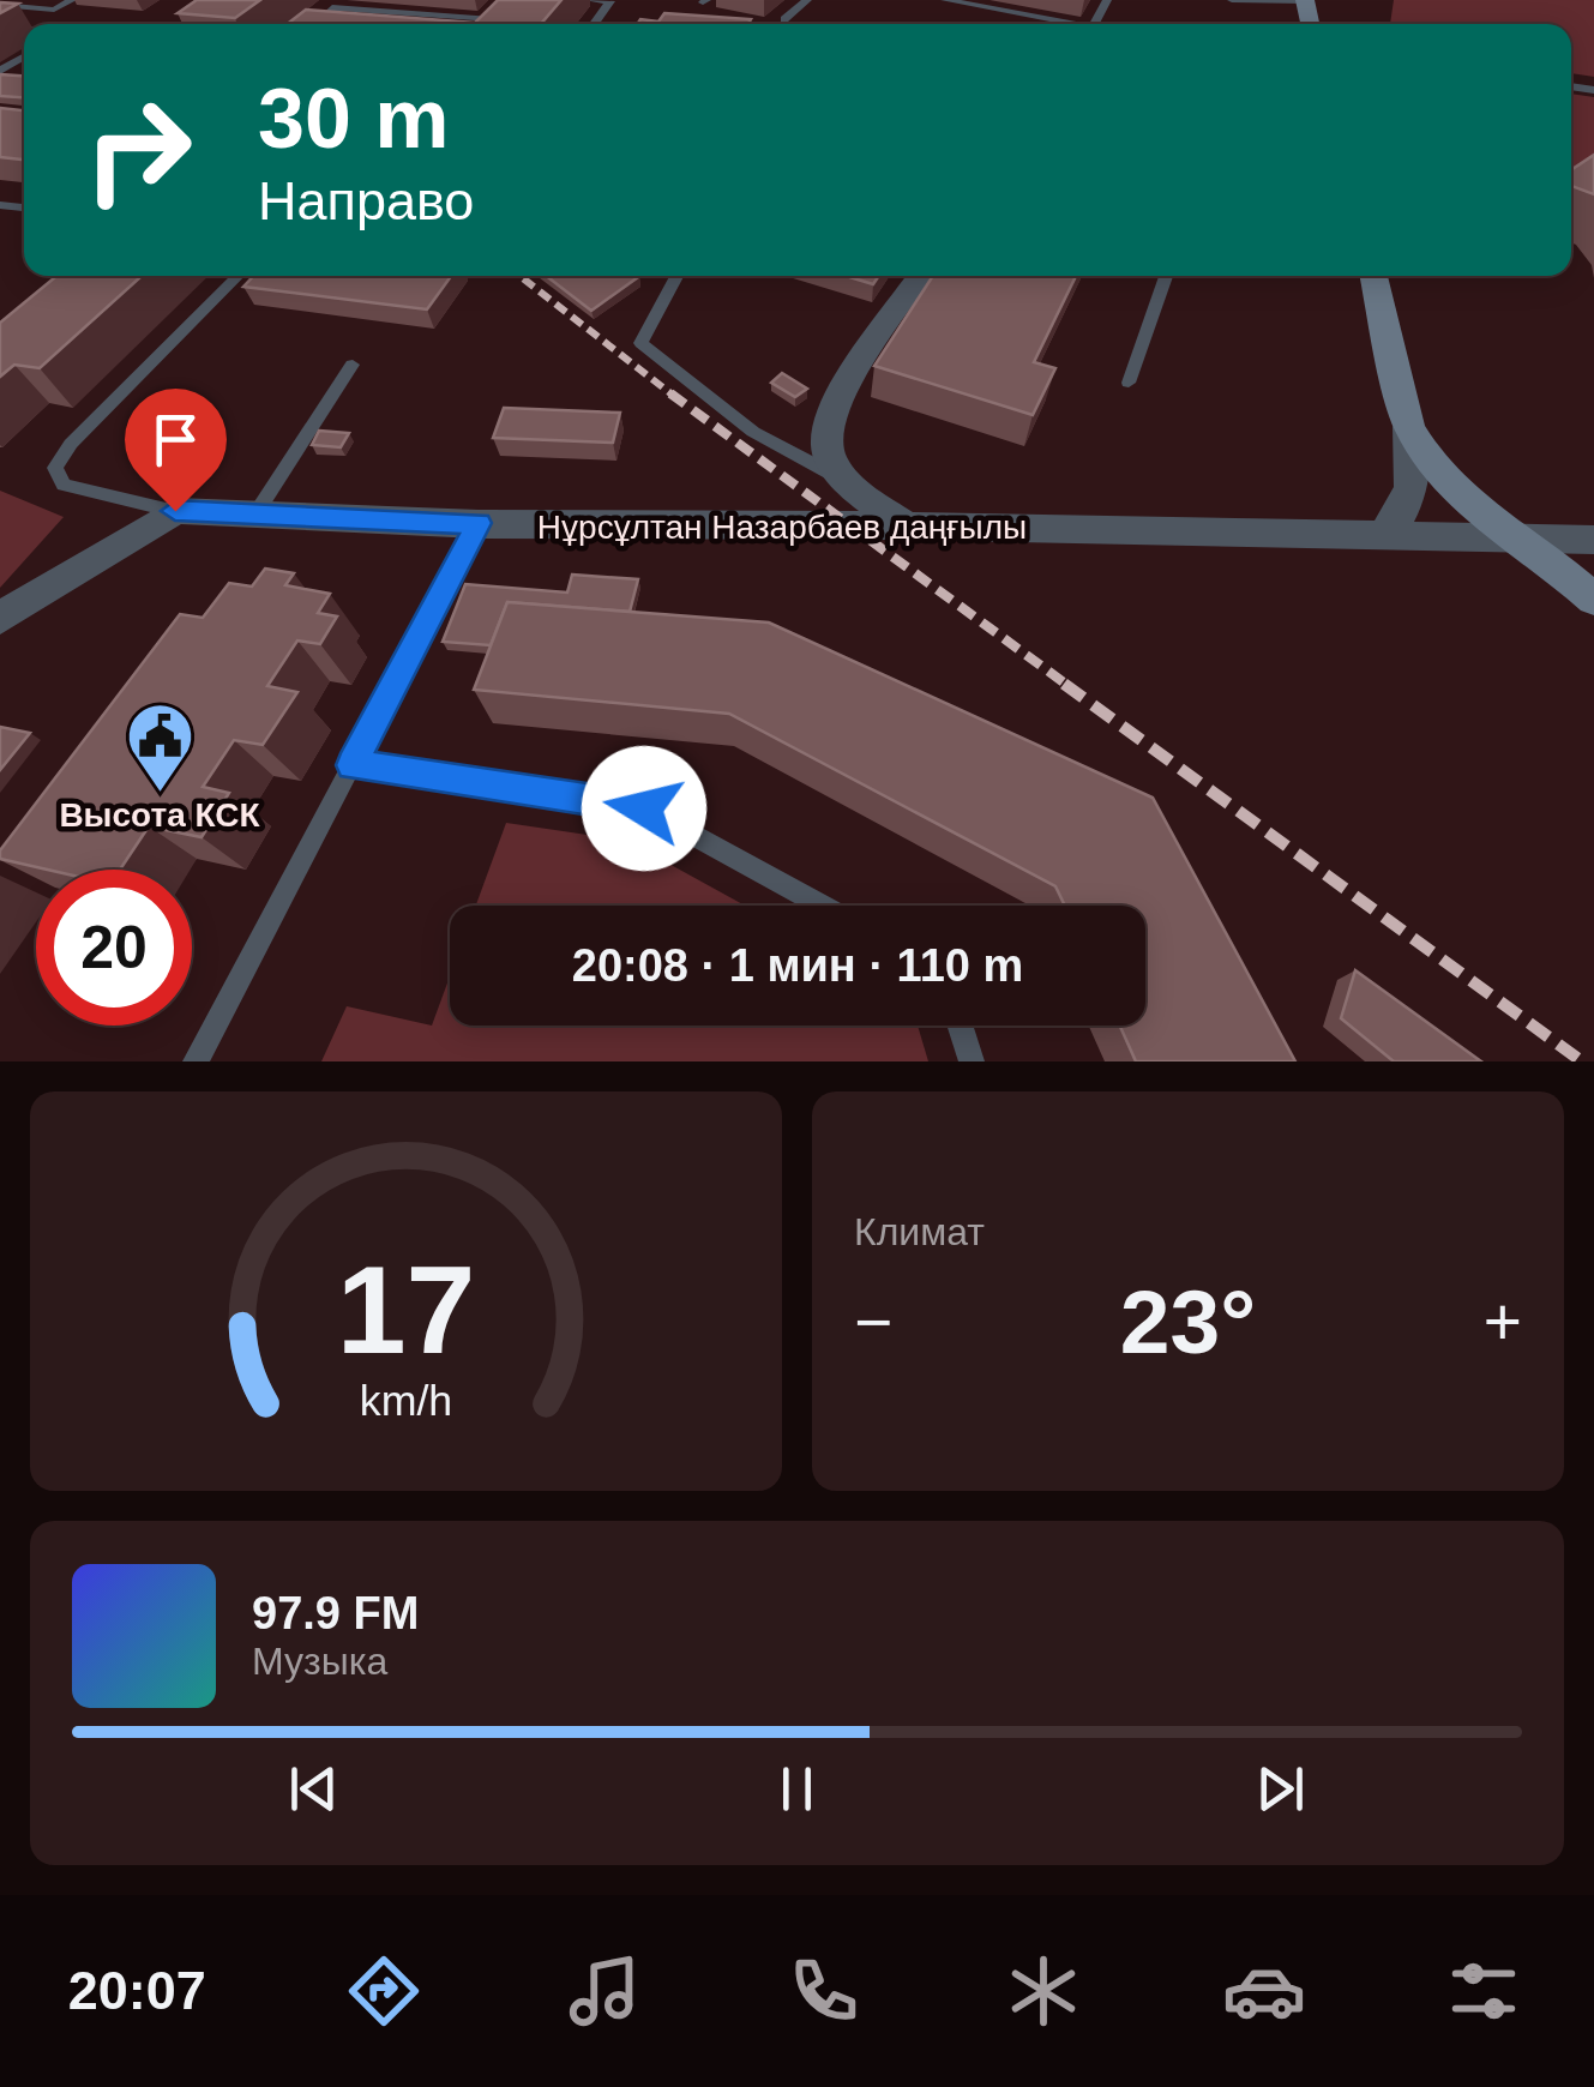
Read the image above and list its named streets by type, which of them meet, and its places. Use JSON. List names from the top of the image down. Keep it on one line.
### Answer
{"streets":{"street":["Нұрсұлтан Назарбаев даңғылы"]},"places":{"public building":["Высота КСК"]},"page":{"turn":["30 m","Направо"],"limit":"20","trip":"20:08 · 1 мин · 110 m","tile":"Климат","heat":["−","23°","+"],"song":["97.9 FM","Музыка"],"tabs":"20:07","gauge":["17","km/h"]}}
